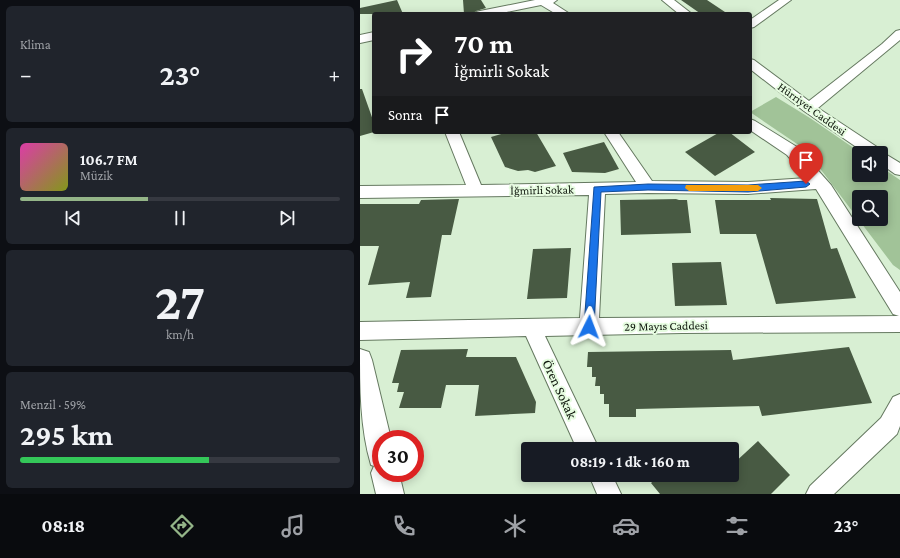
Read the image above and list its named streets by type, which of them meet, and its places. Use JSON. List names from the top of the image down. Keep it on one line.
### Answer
{"streets":{"street":["Hürriyet Caddesi","İğmirli Sokak","29 Mayıs Caddesi","Ören Sokak"]},"crossings":[["29 Mayıs Caddesi","Ören Sokak"]],"page":{"tile":["Klima",["27","km/h"],["Menzil · 59%","295 km"]],"turn":["70 m","İğmirli Sokak"],"heat":["−","23°","+"],"then":"Sonra","song":["106.7 FM","Müzik"],"limit":"30","trip":"08:19 · 1 dk · 160 m","tabs":["08:18","23°"]}}
